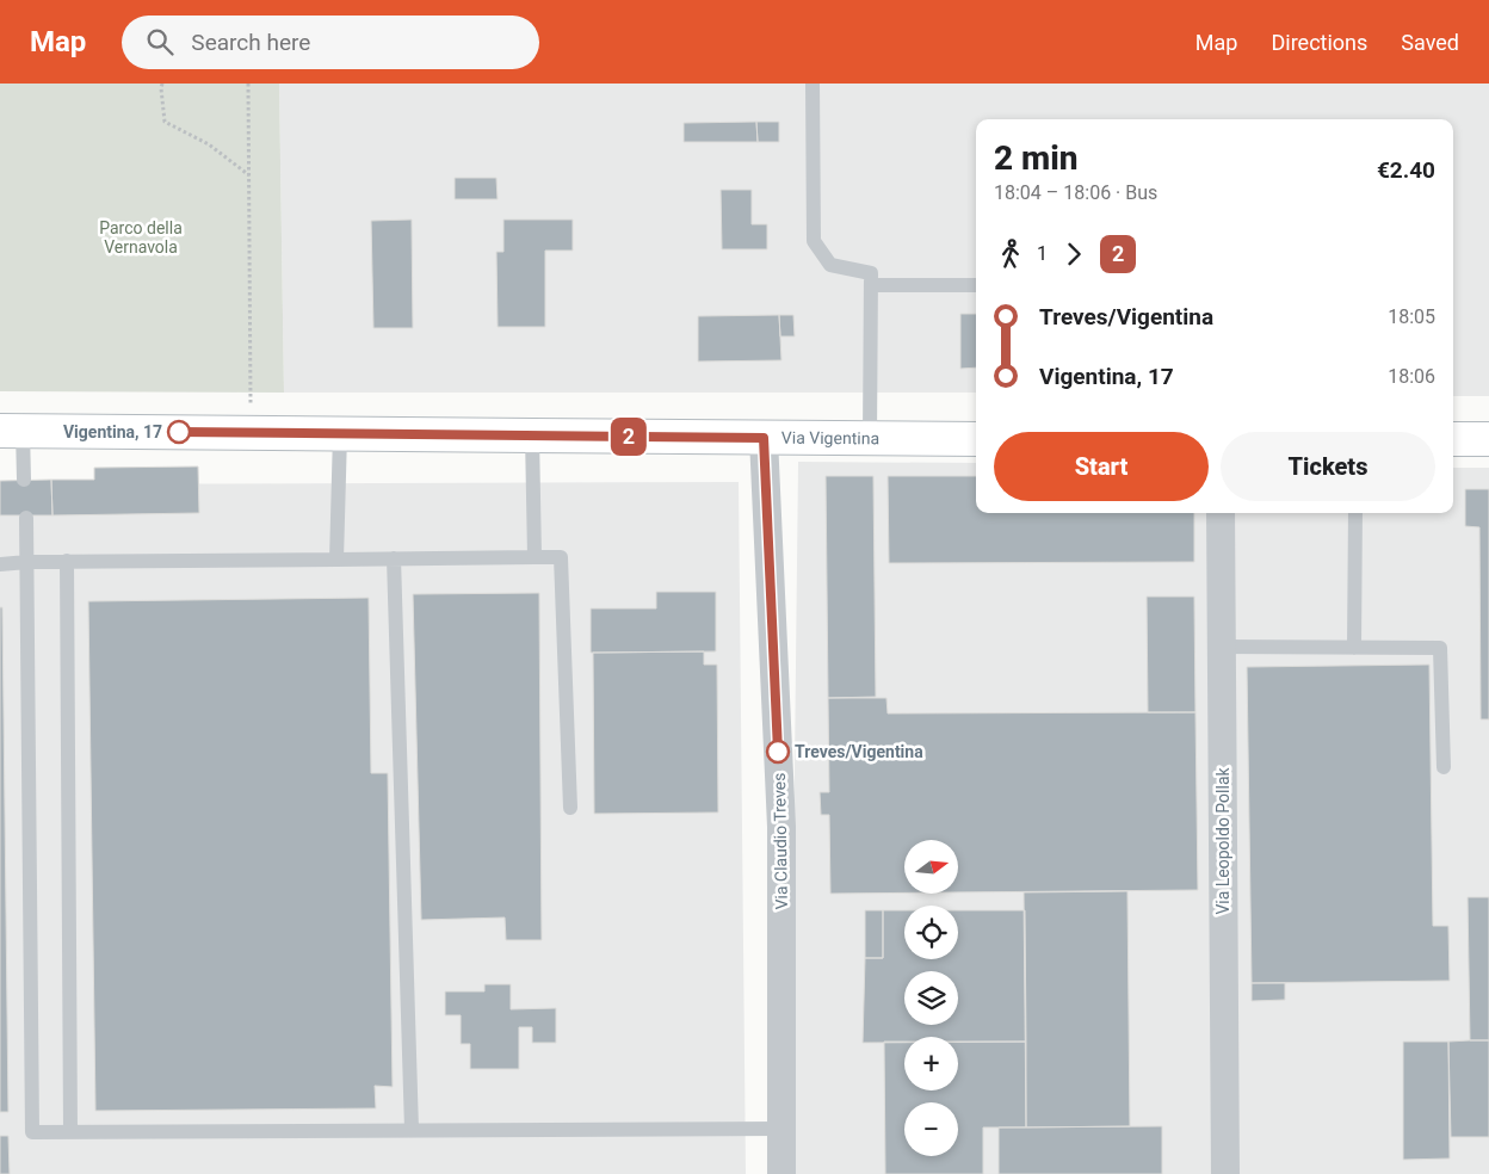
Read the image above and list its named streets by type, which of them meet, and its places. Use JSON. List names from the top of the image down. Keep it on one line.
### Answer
{"streets":{"street":["Via Vigentina","Via Claudio Treves","Via Leopoldo Pollak"]},"crossings":[["Via Vigentina","Via Claudio Treves"]],"parks":["Parco della Vernavola"],"places":["Vigentina, 17","Treves/Vigentina"],"lines":["bus line 2"],"north":"right","page":{"header":"Map","search":"Search here","nav":["Map","Directions","Saved"],"on_map":"2","heading":["2 min","18:04 – 18:06 · Bus","€2.40"],"legs":["1","2"],"list":[{"name":"Treves/Vigentina","value":"18:05"},{"name":"Vigentina, 17","value":"18:06"}],"buttons":["Start","Tickets"],"map_buttons":["+","−"]}}
